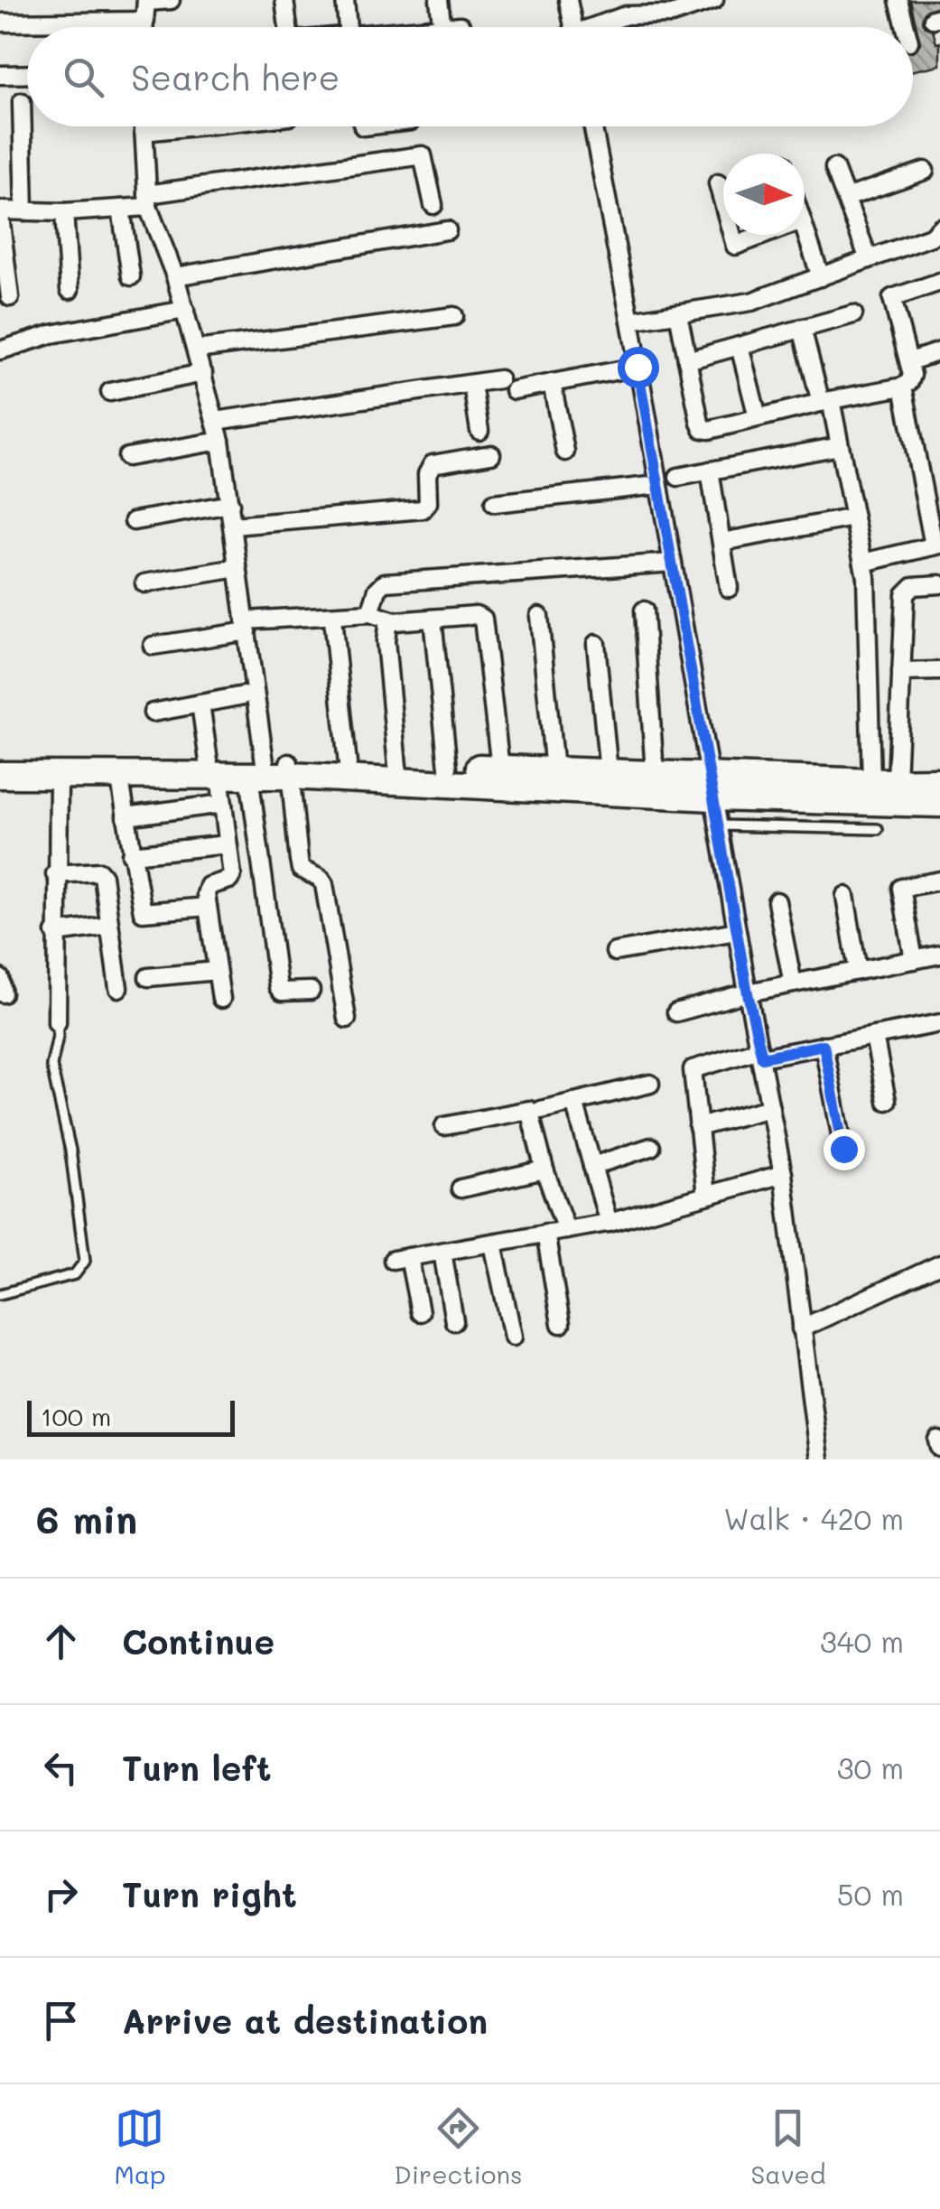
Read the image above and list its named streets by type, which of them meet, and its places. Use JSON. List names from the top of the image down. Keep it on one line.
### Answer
{"scale_bar":"100 m","north":"right","page":{"search":"Search here","scale":"100 m","heading":["6 min","Walk · 420 m"],"list":[["Continue","340 m"],["Turn left","30 m"],["Turn right","50 m"],"Arrive at destination"],"nav":["Map","Directions","Saved"]}}
